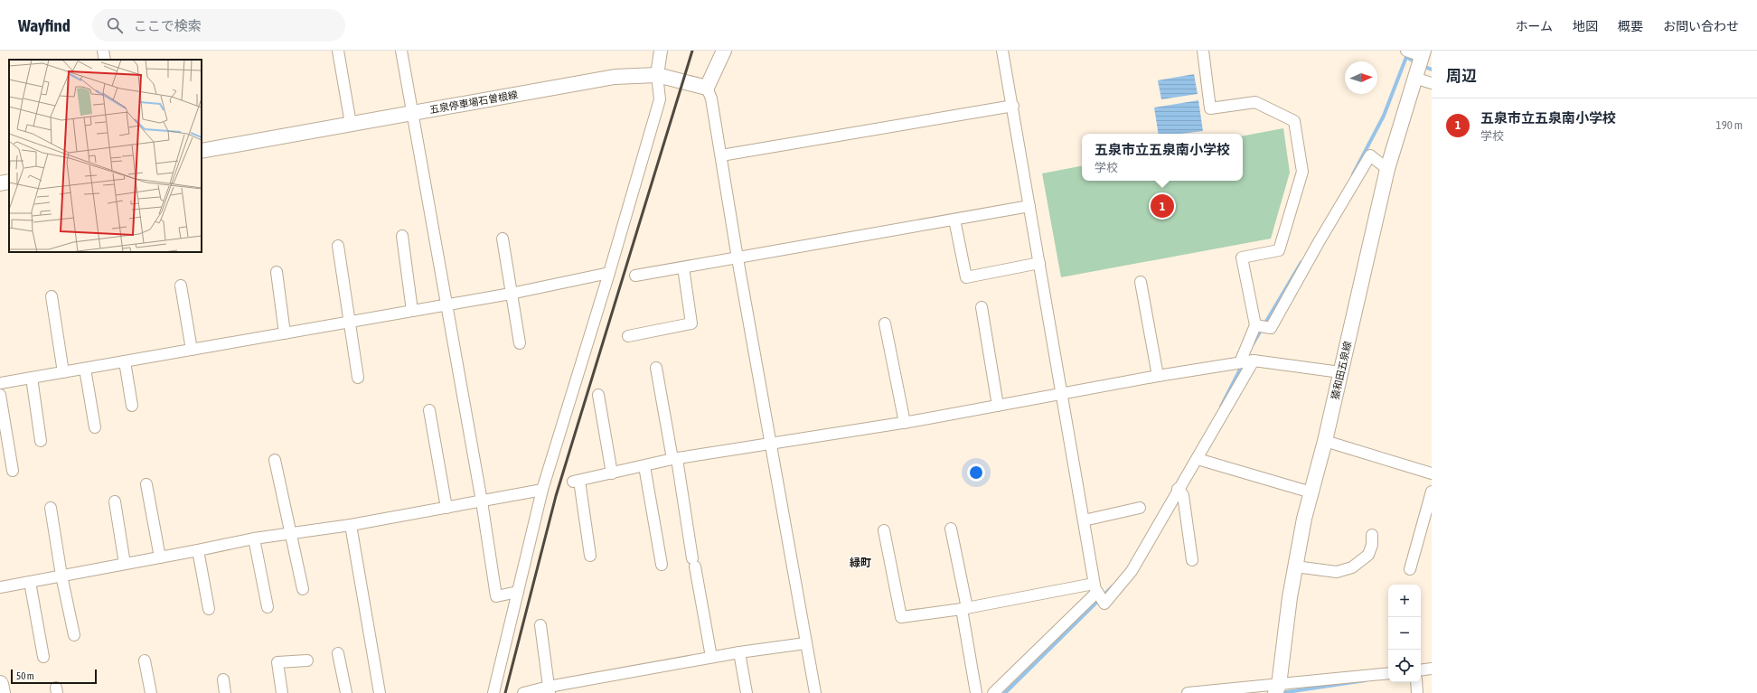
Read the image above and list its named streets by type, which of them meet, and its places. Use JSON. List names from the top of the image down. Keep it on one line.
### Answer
{"streets":{"main road":["五泉停車場石曽根線","猿和田五泉線"]},"districts":["緑町"],"scale_bar":"50 m","north":"right","page":{"header":"Wayfind","search":"ここで検索","nav":["ホーム","地図","概要","お問い合わせ"],"heading":"周辺","list":[{"mark":"1","name":"五泉市立五泉南小学校","note":"学校","value":"190 m"}],"popup":["五泉市立五泉南小学校","学校"],"pins":"1","map_buttons":["+","−"],"scale":"50 m"}}
